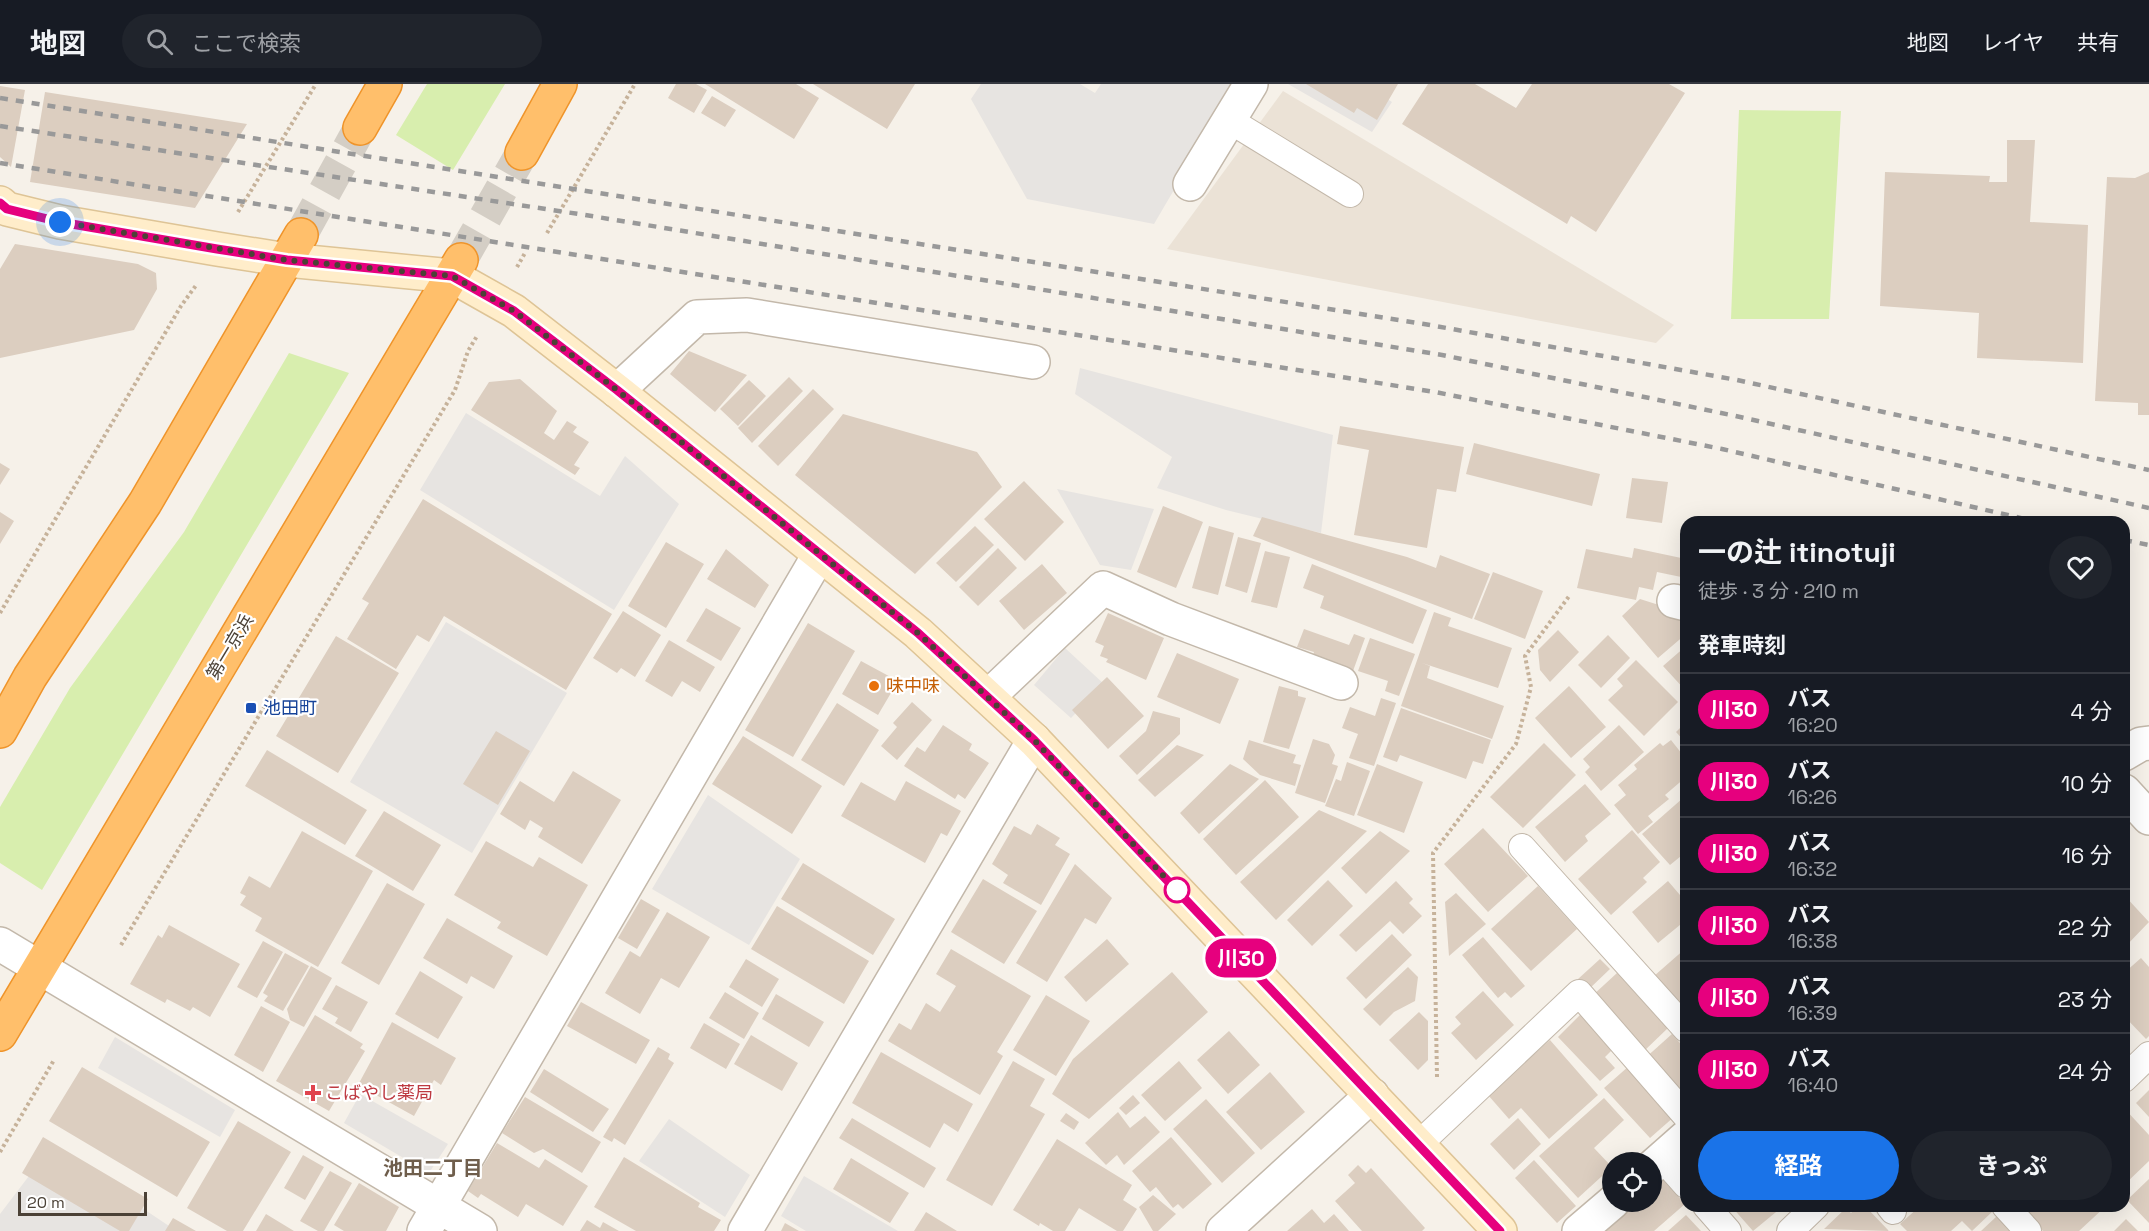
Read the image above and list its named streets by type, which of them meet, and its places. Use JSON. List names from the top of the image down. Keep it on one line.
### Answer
{"streets":{"highway":["第一京浜"]},"districts":["池田二丁目"],"places":{"other":["味中味"],"transit":["池田町"],"health":["こばやし薬局"]},"lines":["bus line 川30"],"scale_bar":"20 m","page":{"header":"地図","search":"ここで検索","nav":["地図","レイヤ","共有"],"on_map":"川30","heading":[["一の辻 itinotuji","徒歩 · 3 分 · 210 m"],"発車時刻"],"list":[{"mark":"川30","name":"バス","note":"16:20","value":"4 分"},{"mark":"川30","name":"バス","note":"16:26","value":"10 分"},{"mark":"川30","name":"バス","note":"16:32","value":"16 分"},{"mark":"川30","name":"バス","note":"16:38","value":"22 分"},{"mark":"川30","name":"バス","note":"16:39","value":"23 分"},{"mark":"川30","name":"バス","note":"16:40","value":"24 分"}],"buttons":["経路","きっぷ"],"scale":"20 m"}}
